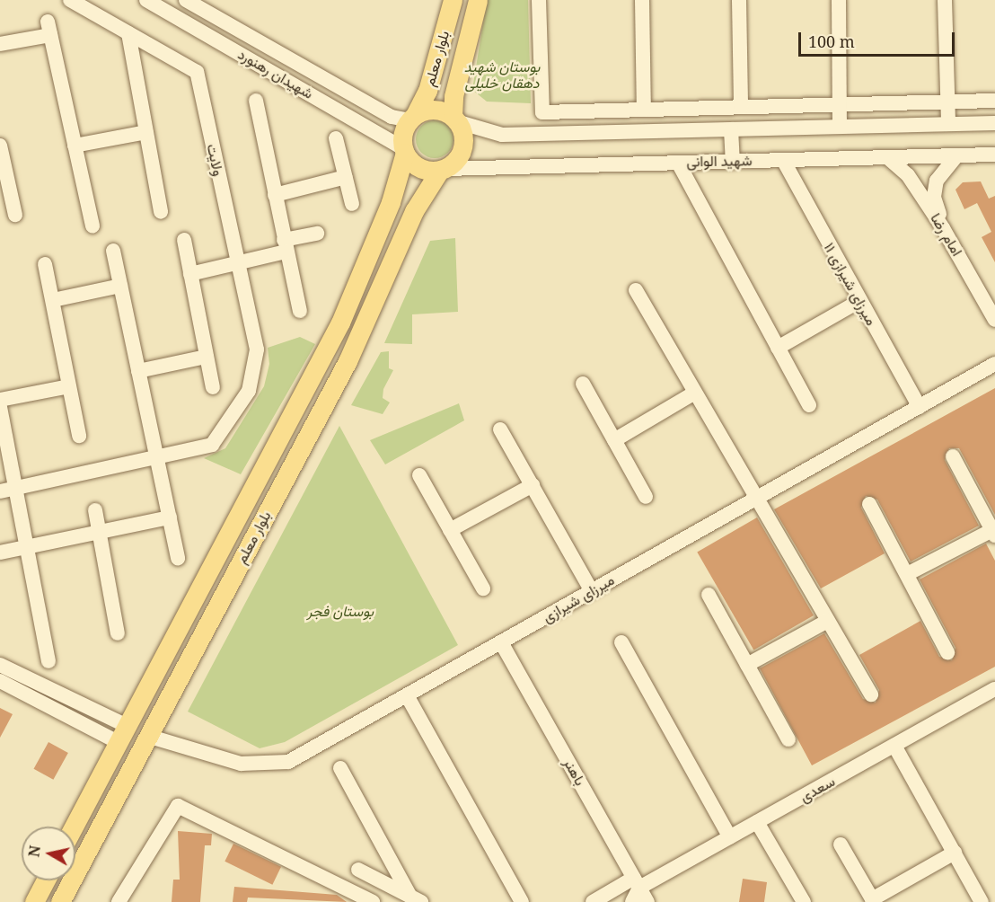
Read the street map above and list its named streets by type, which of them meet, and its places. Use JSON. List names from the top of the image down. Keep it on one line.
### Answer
{"streets":{"main road":["بلوار معلم"],"street":["شهیدان رهنورد","ولایت","شهید الوانی","امام رضا","میرزای شیرازی ۱۱","میرزای شیرازی","باهنر","سعدی"]},"crossings":[["بلوار معلم","شهیدان رهنورد"],["بلوار معلم","شهید الوانی"],["بلوار معلم","میرزای شیرازی"],["شهیدان رهنورد","شهید الوانی"],["شهید الوانی","امام رضا"],["شهید الوانی","میرزای شیرازی ۱۱"],["میرزای شیرازی ۱۱","میرزای شیرازی"],["میرزای شیرازی","باهنر"],["باهنر","سعدی"]],"parks":["بوستان شهید دهقان خلیلی","بوستان فجر"],"scale_bar":"100 m","north":"left"}
